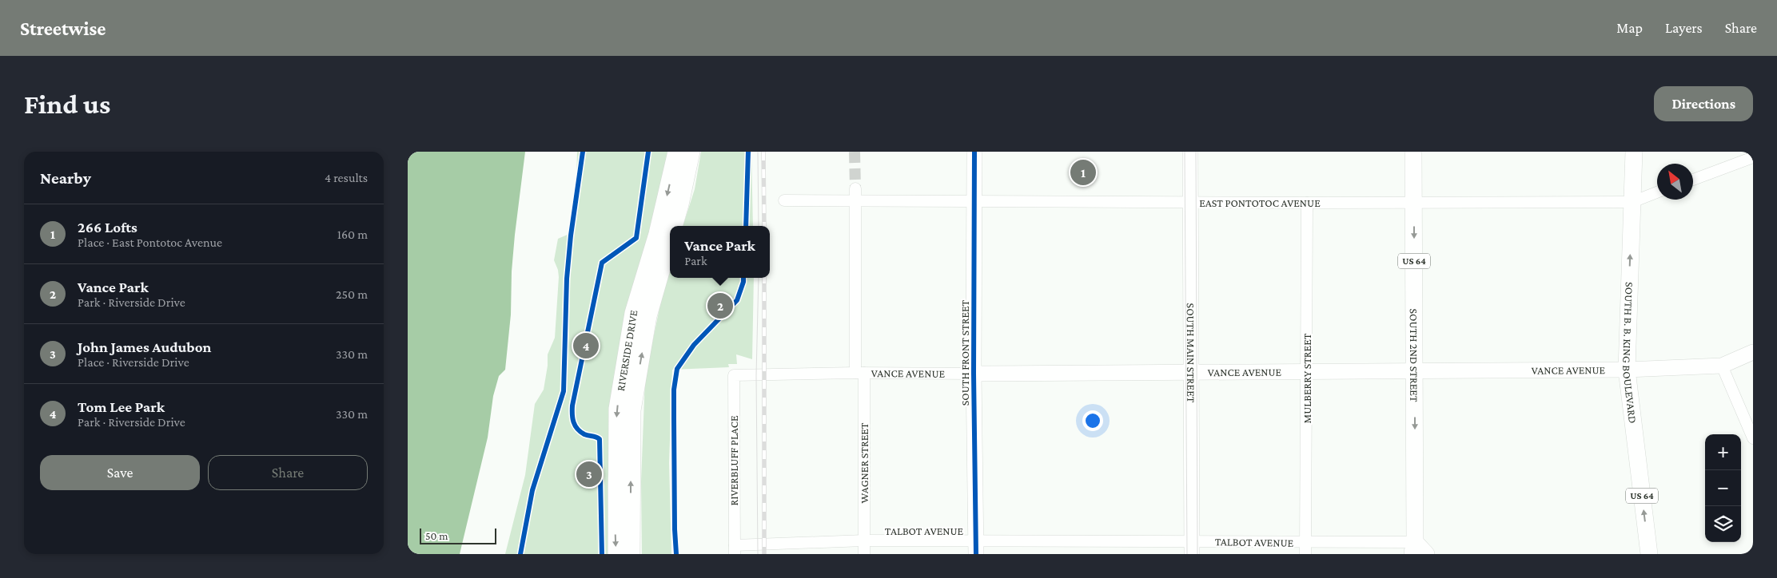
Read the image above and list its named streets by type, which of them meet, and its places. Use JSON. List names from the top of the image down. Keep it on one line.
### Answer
{"streets":{"main road":["US 64","RIVERSIDE DRIVE","SOUTH B. B. KING BOULEVARD","SOUTH 2ND STREET"],"street":["EAST PONTOTOC AVENUE","SOUTH FRONT STREET","SOUTH MAIN STREET","VANCE AVENUE","MULBERRY STREET","RIVERBLUFF PLACE","WAGNER STREET","TALBOT AVENUE"]},"crossings":[["EAST PONTOTOC AVENUE","SOUTH FRONT STREET"],["EAST PONTOTOC AVENUE","SOUTH MAIN STREET"],["EAST PONTOTOC AVENUE","SOUTH B. B. KING BOULEVARD"],["EAST PONTOTOC AVENUE","SOUTH 2ND STREET"],["EAST PONTOTOC AVENUE","MULBERRY STREET"],["EAST PONTOTOC AVENUE","WAGNER STREET"],["SOUTH FRONT STREET","VANCE AVENUE"],["SOUTH FRONT STREET","TALBOT AVENUE"],["SOUTH MAIN STREET","VANCE AVENUE"],["SOUTH MAIN STREET","TALBOT AVENUE"],["SOUTH B. B. KING BOULEVARD","VANCE AVENUE"],["SOUTH 2ND STREET","VANCE AVENUE"],["SOUTH 2ND STREET","TALBOT AVENUE"],["VANCE AVENUE","MULBERRY STREET"],["VANCE AVENUE","RIVERBLUFF PLACE"],["VANCE AVENUE","WAGNER STREET"],["MULBERRY STREET","TALBOT AVENUE"],["RIVERBLUFF PLACE","TALBOT AVENUE"],["WAGNER STREET","TALBOT AVENUE"]],"one_way":["SOUTH B. B. KING BOULEVARD","SOUTH 2ND STREET"],"scale_bar":"50 m","north":"top left","page":{"header":"Streetwise","nav":["Map","Layers","Share"],"buttons":["Directions",["Save","Share"]],"title":"Find us","heading":["Nearby","4 results"],"pins":["1","2","4","3"],"list":[{"mark":"1","name":"266 Lofts","note":"Place · East Pontotoc Avenue","value":"160 m"},{"mark":"2","name":"Vance Park","note":"Park · Riverside Drive","value":"250 m"},{"mark":"3","name":"John James Audubon","note":"Place · Riverside Drive","value":"330 m"},{"mark":"4","name":"Tom Lee Park","note":"Park · Riverside Drive","value":"330 m"}],"popup":["Vance Park","Park"],"map_buttons":["+","−"],"scale":"50 m"}}
